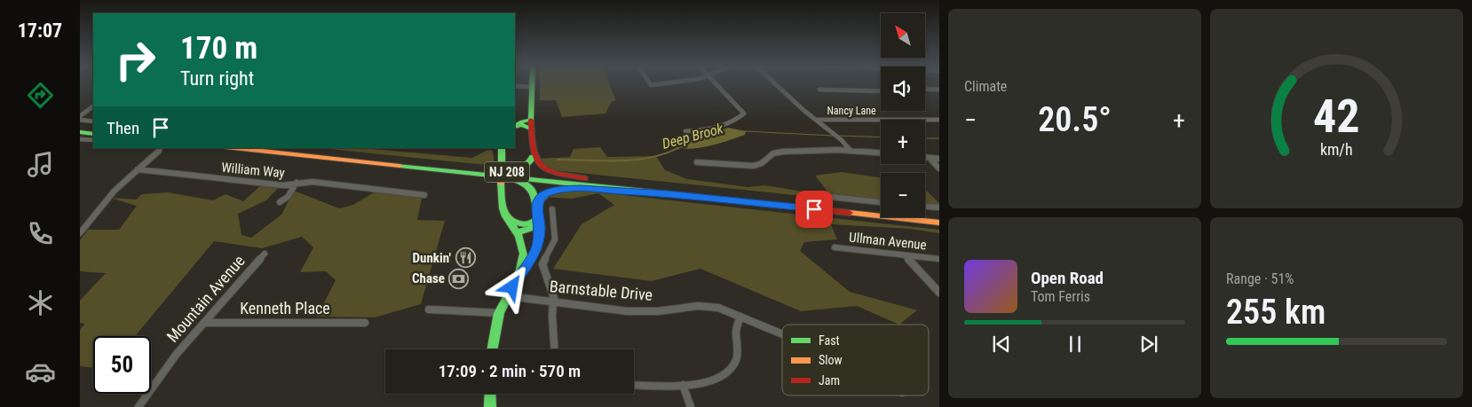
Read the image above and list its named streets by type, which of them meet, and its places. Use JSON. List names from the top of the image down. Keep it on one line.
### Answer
{"streets":{"main road":["NJ 208"],"street":["Nancy Lane","William Way","Ullman Avenue","Barnstable Drive","Mountain Avenue","Kenneth Place"]},"crossings":[["Mountain Avenue","Kenneth Place"]],"water":["Deep Brook"],"places":{"restaurant":["Dunkin'"],"bank":["Chase"]},"legend":["Fast","Slow","Jam"],"north":"top left","page":{"tabs":"17:07","tile":["Climate",["Range · 51%","255 km"]],"map_buttons":["+","−"],"turn":["170 m","Turn right"],"heat":["−","20.5°","+"],"then":"Then","song":["Open Road","Tom Ferris"],"limit":"50","trip":"17:09 · 2 min · 570 m","gauge":["42","km/h"]}}
